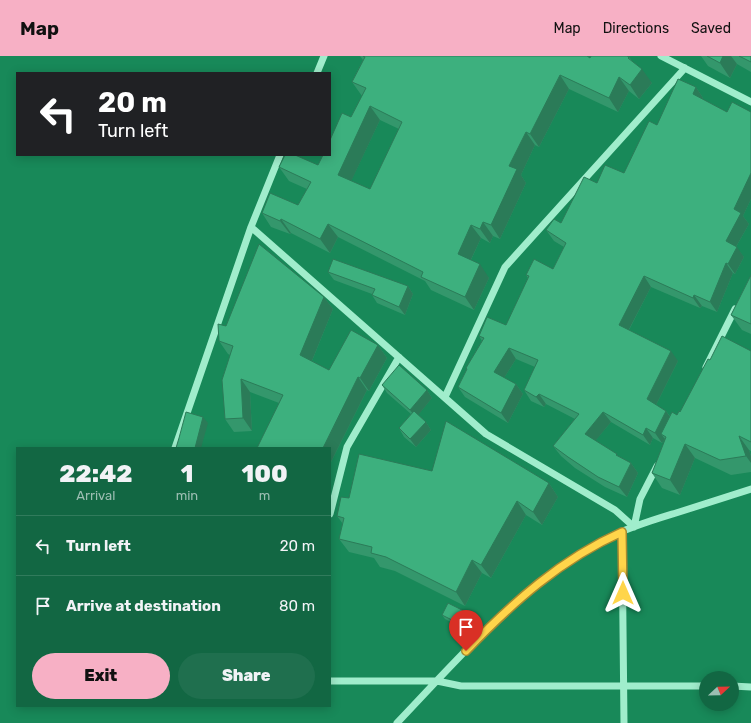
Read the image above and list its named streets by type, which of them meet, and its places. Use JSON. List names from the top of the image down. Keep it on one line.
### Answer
{"north":"right","page":{"header":"Map","nav":["Map","Directions","Saved"],"turn":["20 m","Turn left"],"eta":["22:42","Arrival","1","min","100","m"],"list":[{"name":"Turn left","value":"20 m"},{"name":"Arrive at destination","value":"80 m"}],"buttons":["Exit","Share"]}}
